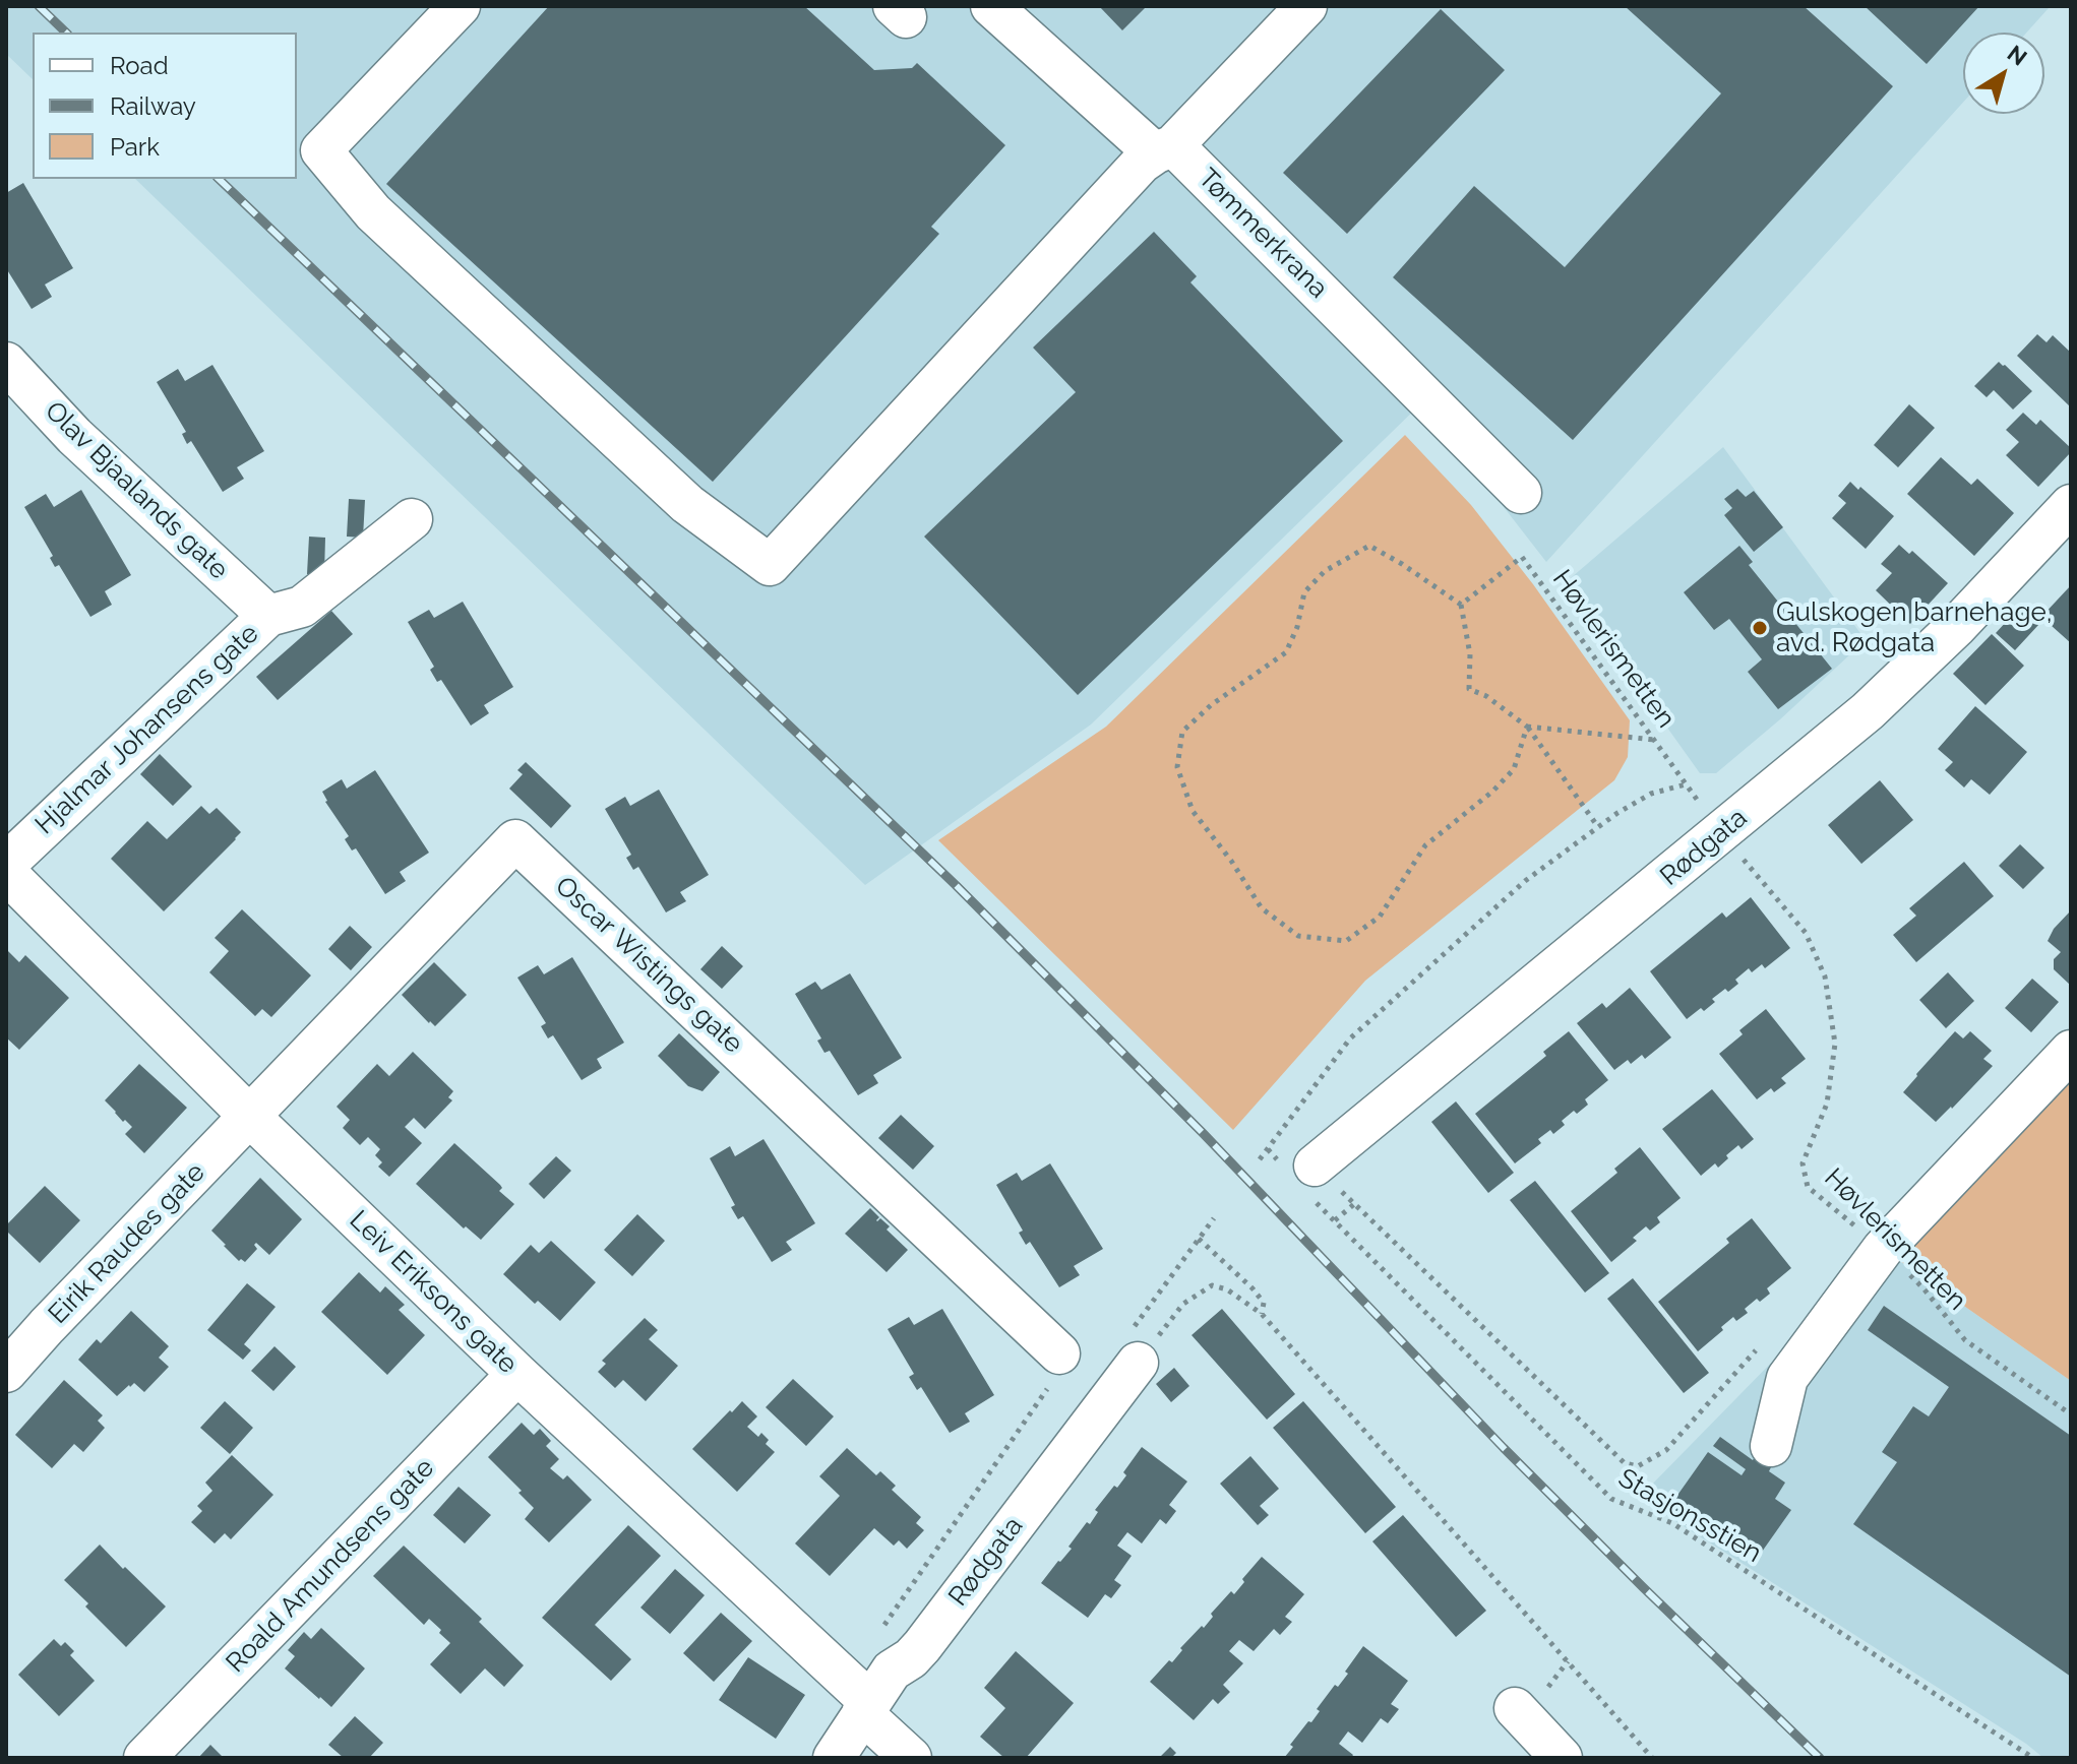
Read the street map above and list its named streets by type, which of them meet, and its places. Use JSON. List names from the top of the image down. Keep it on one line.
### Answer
{"streets":{"street":["Tømmerkrana","Olav Bjaalands gate","Hjalmar Johansens gate","Rødgata","Oscar Wistings gate","Eirik Raudes gate","Leiv Eriksons gate","Roald Amundsens gate"],"path":["Høvlerismetten","Stasjonsstien"]},"crossings":[["Olav Bjaalands gate","Hjalmar Johansens gate"],["Høvlerismetten","Rødgata"],["Rødgata","Leiv Eriksons gate"],["Oscar Wistings gate","Eirik Raudes gate"],["Oscar Wistings gate","Leiv Eriksons gate"],["Eirik Raudes gate","Leiv Eriksons gate"],["Leiv Eriksons gate","Roald Amundsens gate"]],"places":["Gulskogen barnehage, avd. Rødgata"],"legend":["Road","Railway","Park"],"north":"top right"}
